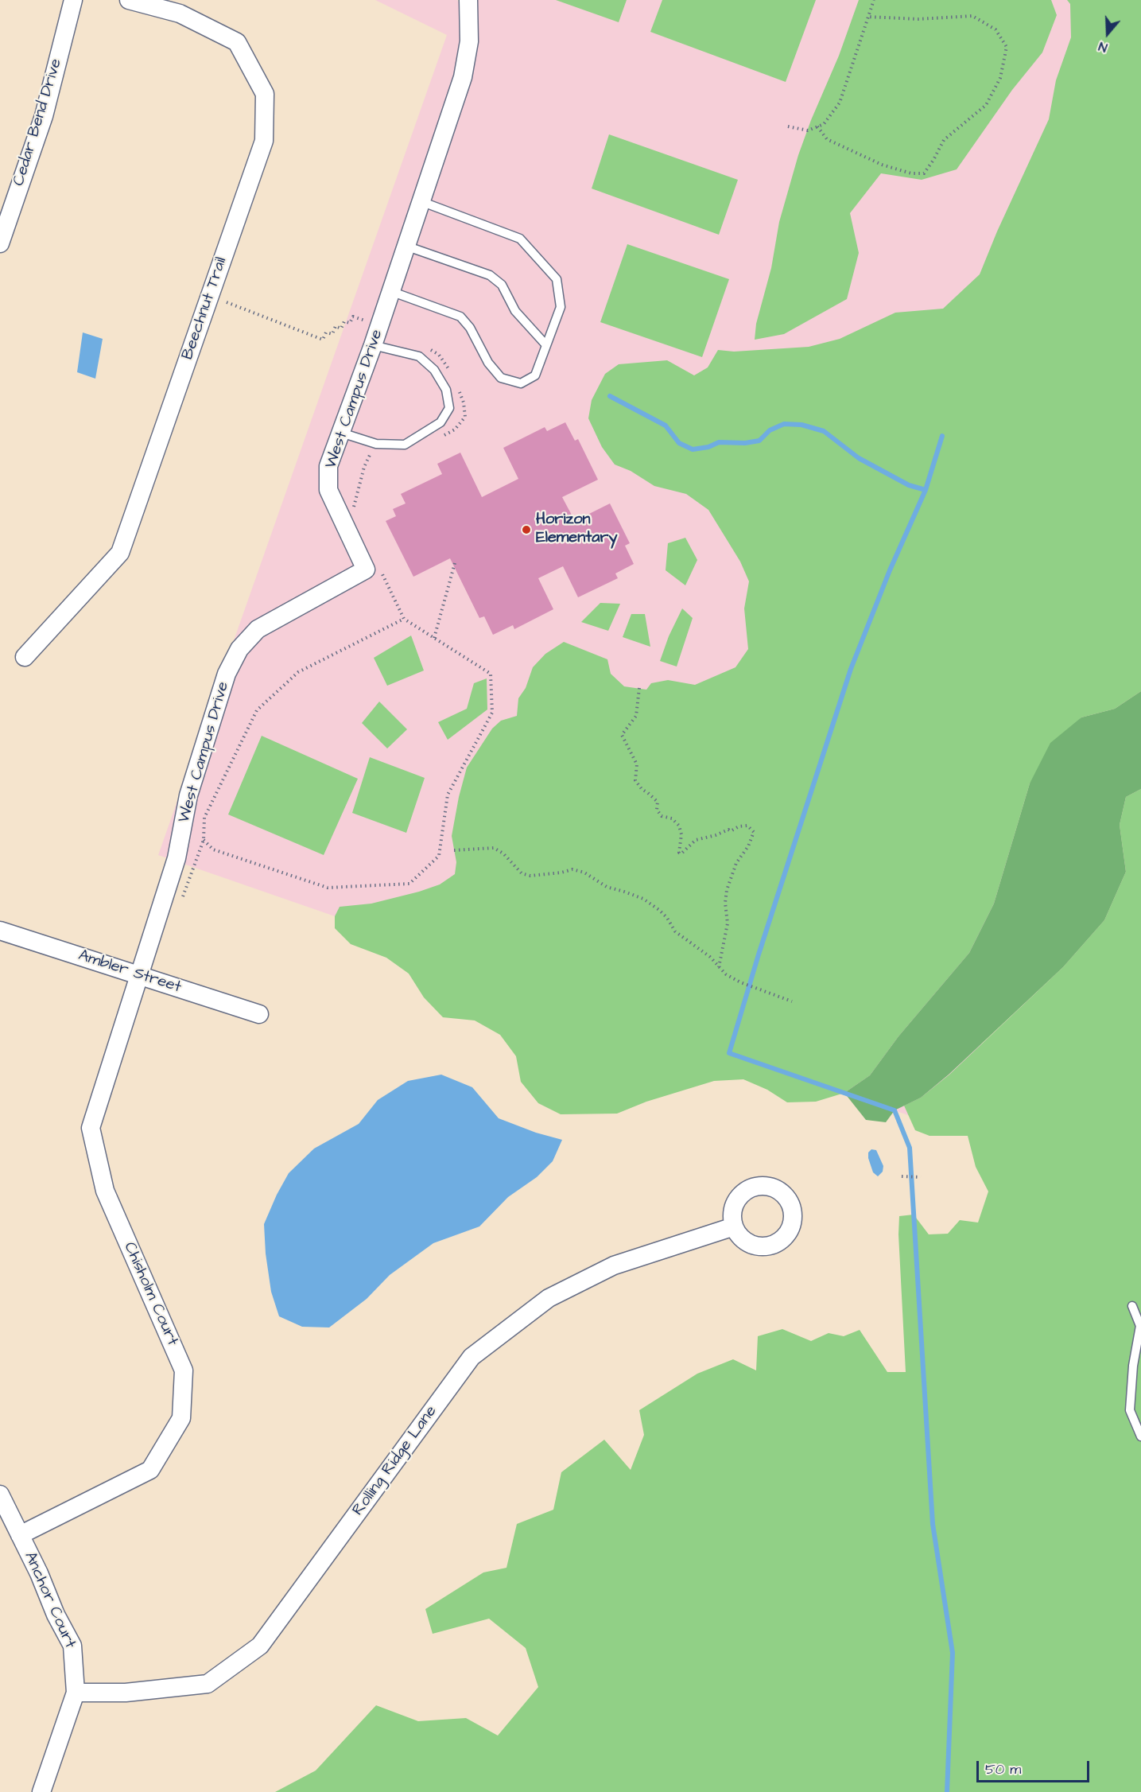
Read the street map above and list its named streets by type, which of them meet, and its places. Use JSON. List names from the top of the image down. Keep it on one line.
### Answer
{"streets":{"street":["Cedar Bend Drive","Beechnut Trail","West Campus Drive","Ambler Street","Chisholm Court","Rolling Ridge Lane","Anchor Court"]},"crossings":[["West Campus Drive","Ambler Street"],["West Campus Drive","Chisholm Court"],["Ambler Street","Chisholm Court"],["Chisholm Court","Anchor Court"],["Rolling Ridge Lane","Anchor Court"]],"places":["Horizon Elementary"],"scale_bar":"50 m","north":"bottom"}
